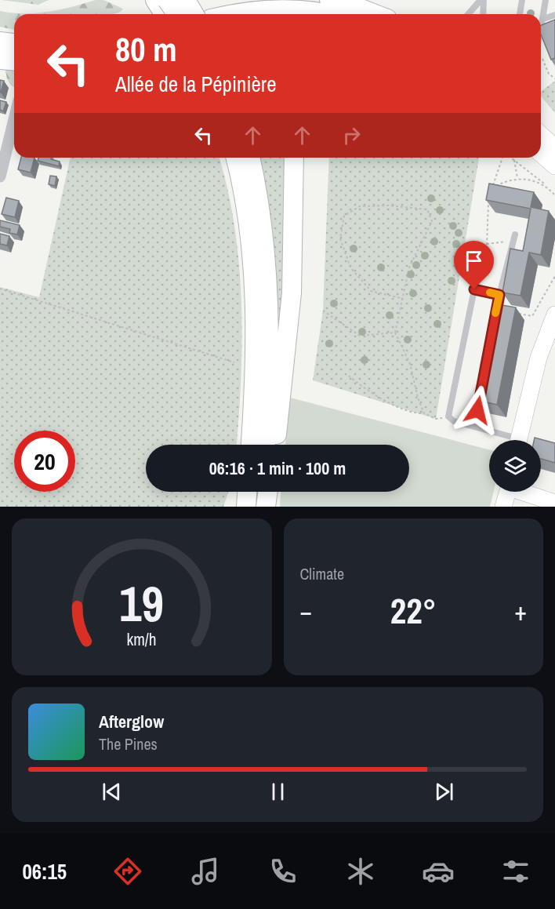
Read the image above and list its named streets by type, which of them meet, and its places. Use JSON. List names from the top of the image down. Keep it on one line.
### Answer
{"page":{"turn":["80 m","Allée de la Pépinière"],"limit":"20","trip":"06:16 · 1 min · 100 m","tile":"Climate","heat":["−","22°","+"],"song":["Afterglow","The Pines"],"tabs":"06:15","gauge":["19","km/h"]}}
